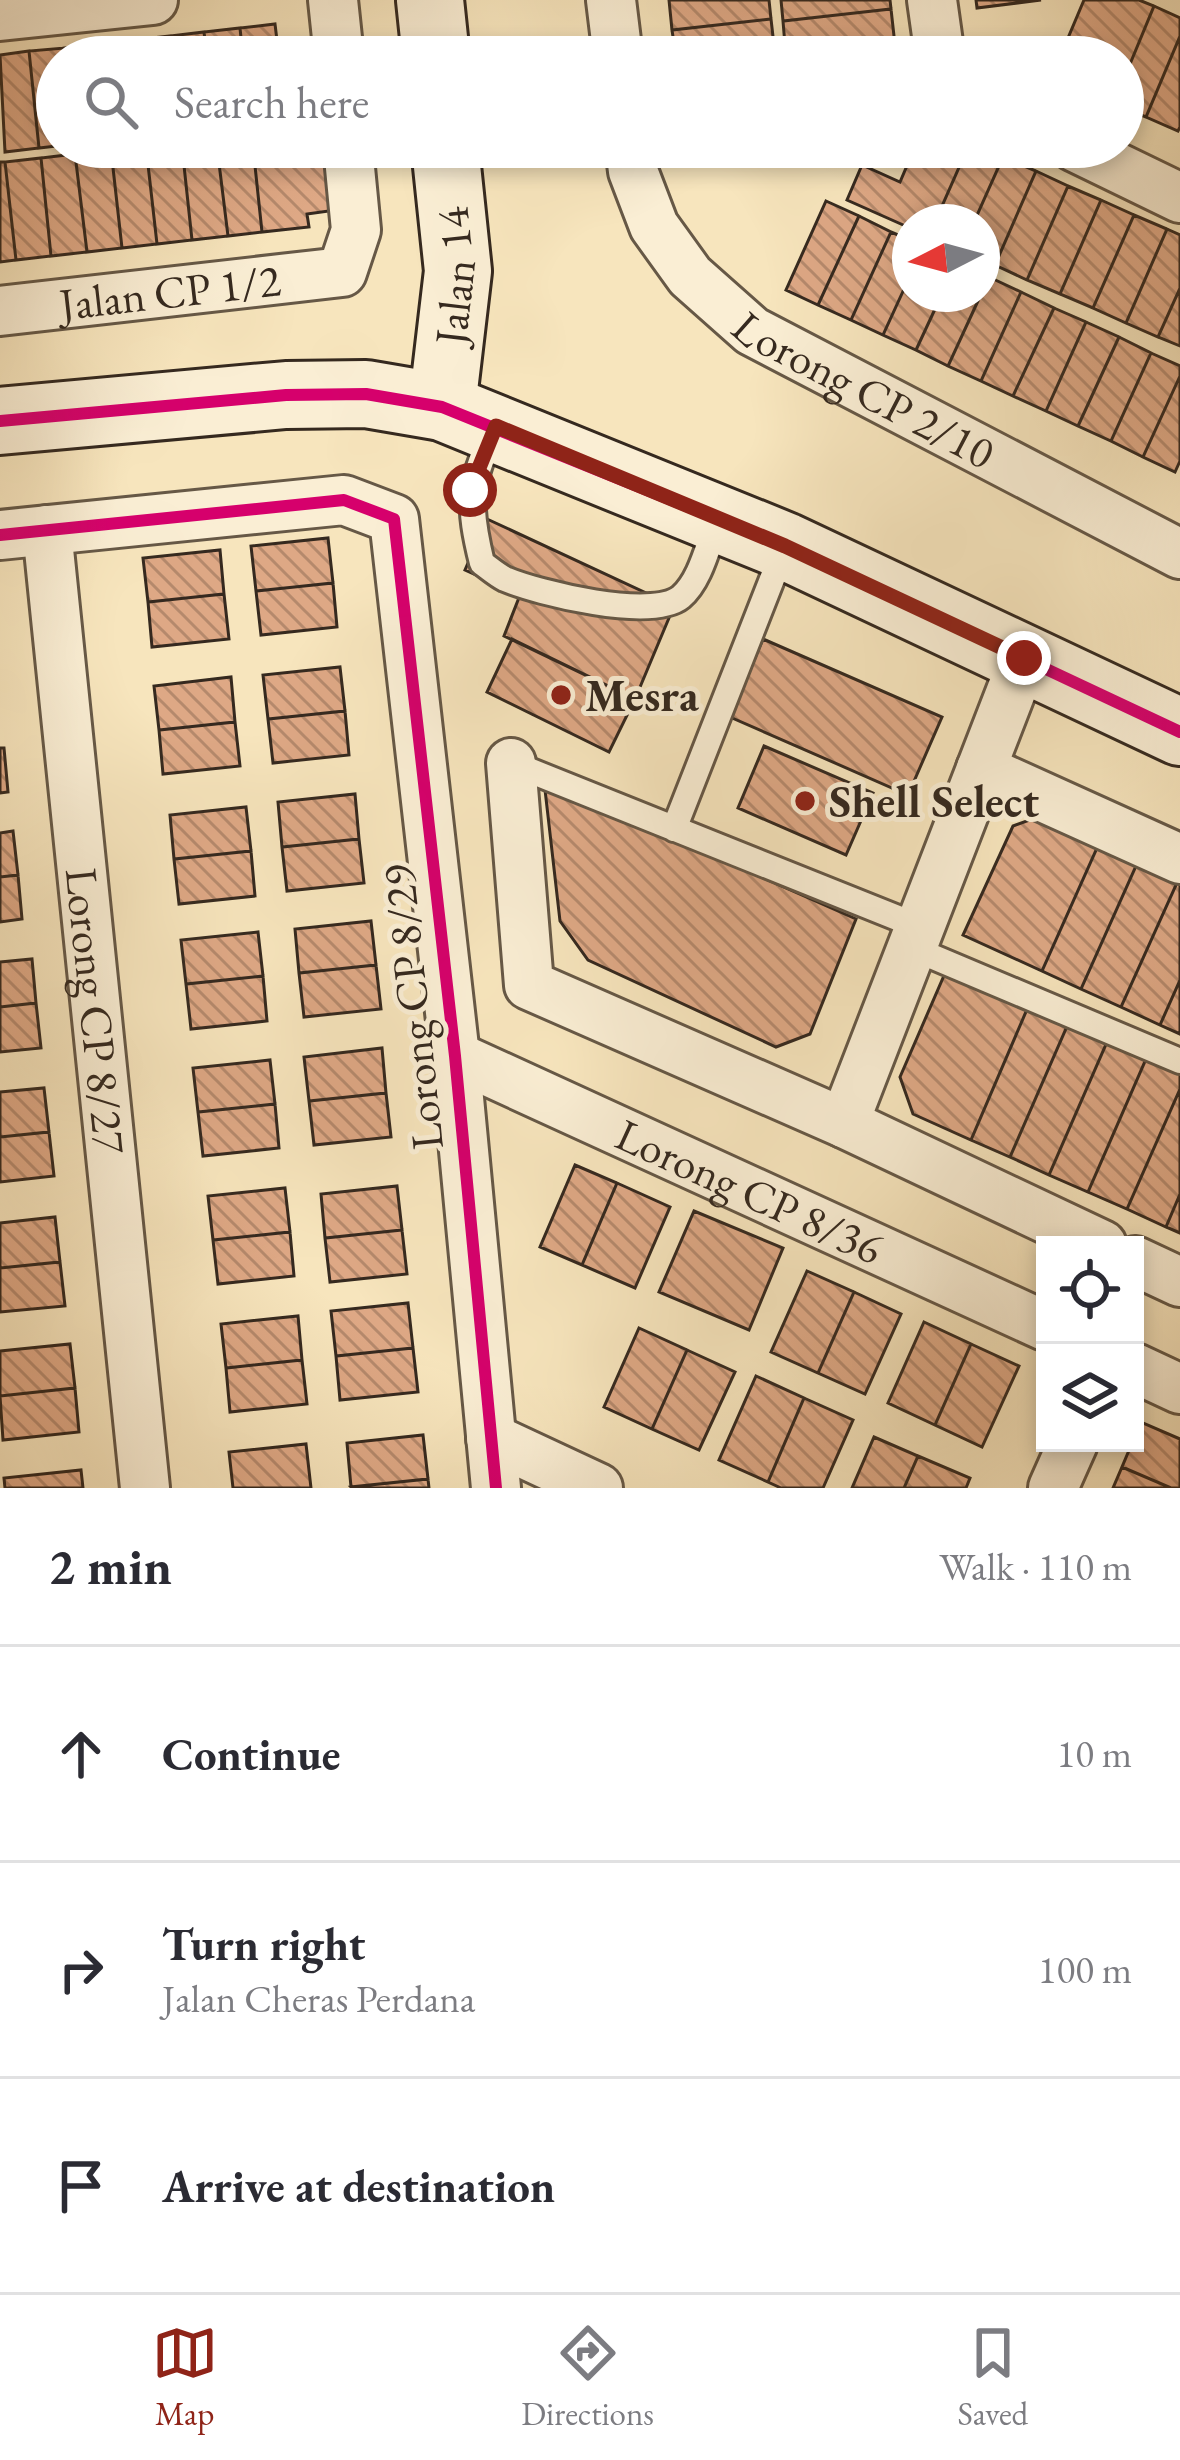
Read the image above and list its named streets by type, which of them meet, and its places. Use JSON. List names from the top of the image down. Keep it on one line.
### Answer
{"streets":{"street":["Jalan 14","Jalan CP 1/2","Lorong CP 2/10","Lorong CP 8/29","Lorong CP 8/27","Lorong CP 8/36"]},"crossings":[["Lorong CP 8/29","Lorong CP 8/27"],["Lorong CP 8/29","Lorong CP 8/36"]],"places":["Mesra","Shell Select"],"north":"left","page":{"search":"Search here","heading":["2 min","Walk · 110 m"],"list":[["Continue","10 m"],["Turn right","Jalan Cheras Perdana","100 m"],"Arrive at destination"],"nav":["Map","Directions","Saved"]}}
